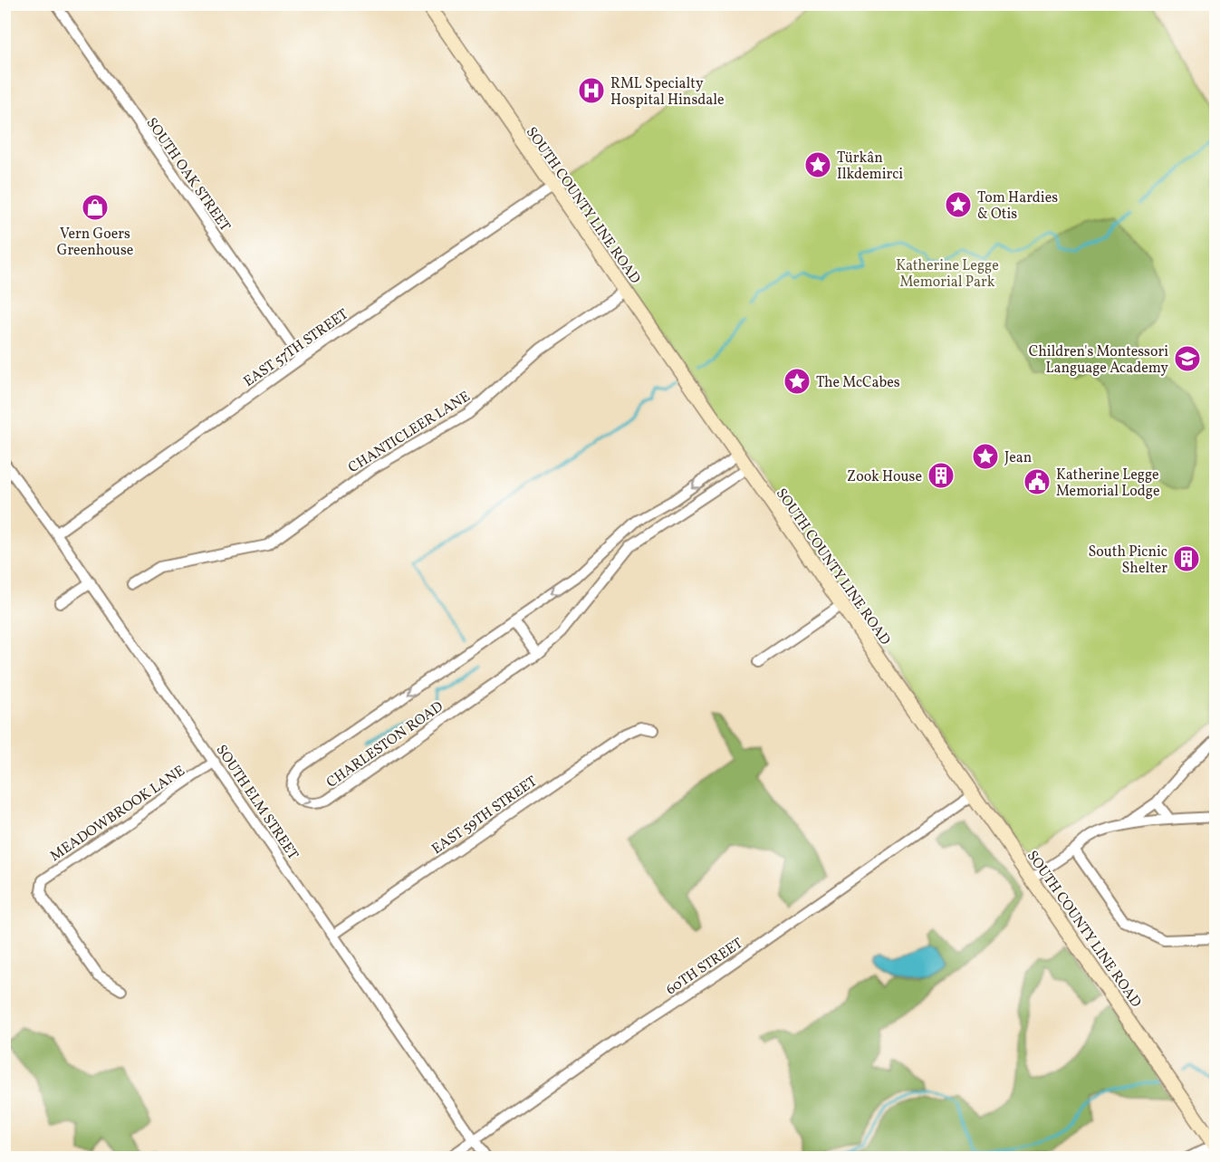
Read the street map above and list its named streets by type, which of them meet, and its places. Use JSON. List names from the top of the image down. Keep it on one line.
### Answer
{"streets":{"main road":["SOUTH COUNTY LINE ROAD"],"street":["SOUTH OAK STREET","EAST 57TH STREET","CHANTICLEER LANE","CHARLESTON ROAD","SOUTH ELM STREET","MEADOWBROOK LANE","EAST 59TH STREET","60TH STREET"]},"crossings":[["SOUTH OAK STREET","EAST 57TH STREET"],["SOUTH COUNTY LINE ROAD","EAST 57TH STREET"],["SOUTH COUNTY LINE ROAD","CHANTICLEER LANE"],["SOUTH COUNTY LINE ROAD","CHARLESTON ROAD"],["SOUTH COUNTY LINE ROAD","60TH STREET"],["EAST 57TH STREET","SOUTH ELM STREET"],["SOUTH ELM STREET","MEADOWBROOK LANE"],["SOUTH ELM STREET","EAST 59TH STREET"],["SOUTH ELM STREET","60TH STREET"]],"parks":["Katherine Legge Memorial Park"],"places":{"hospital":["RML Specialty Hospital Hinsdale"],"place":["Türkân Ilkdemirci","Tom Hardies & Otis","The McCabes","Jean"],"shop":["Vern Goers Greenhouse"],"school or university":["Children's Montessori Language Academy"],"building":["Zook House","South Picnic Shelter"],"public building":["Katherine Legge Memorial Lodge"]}}
